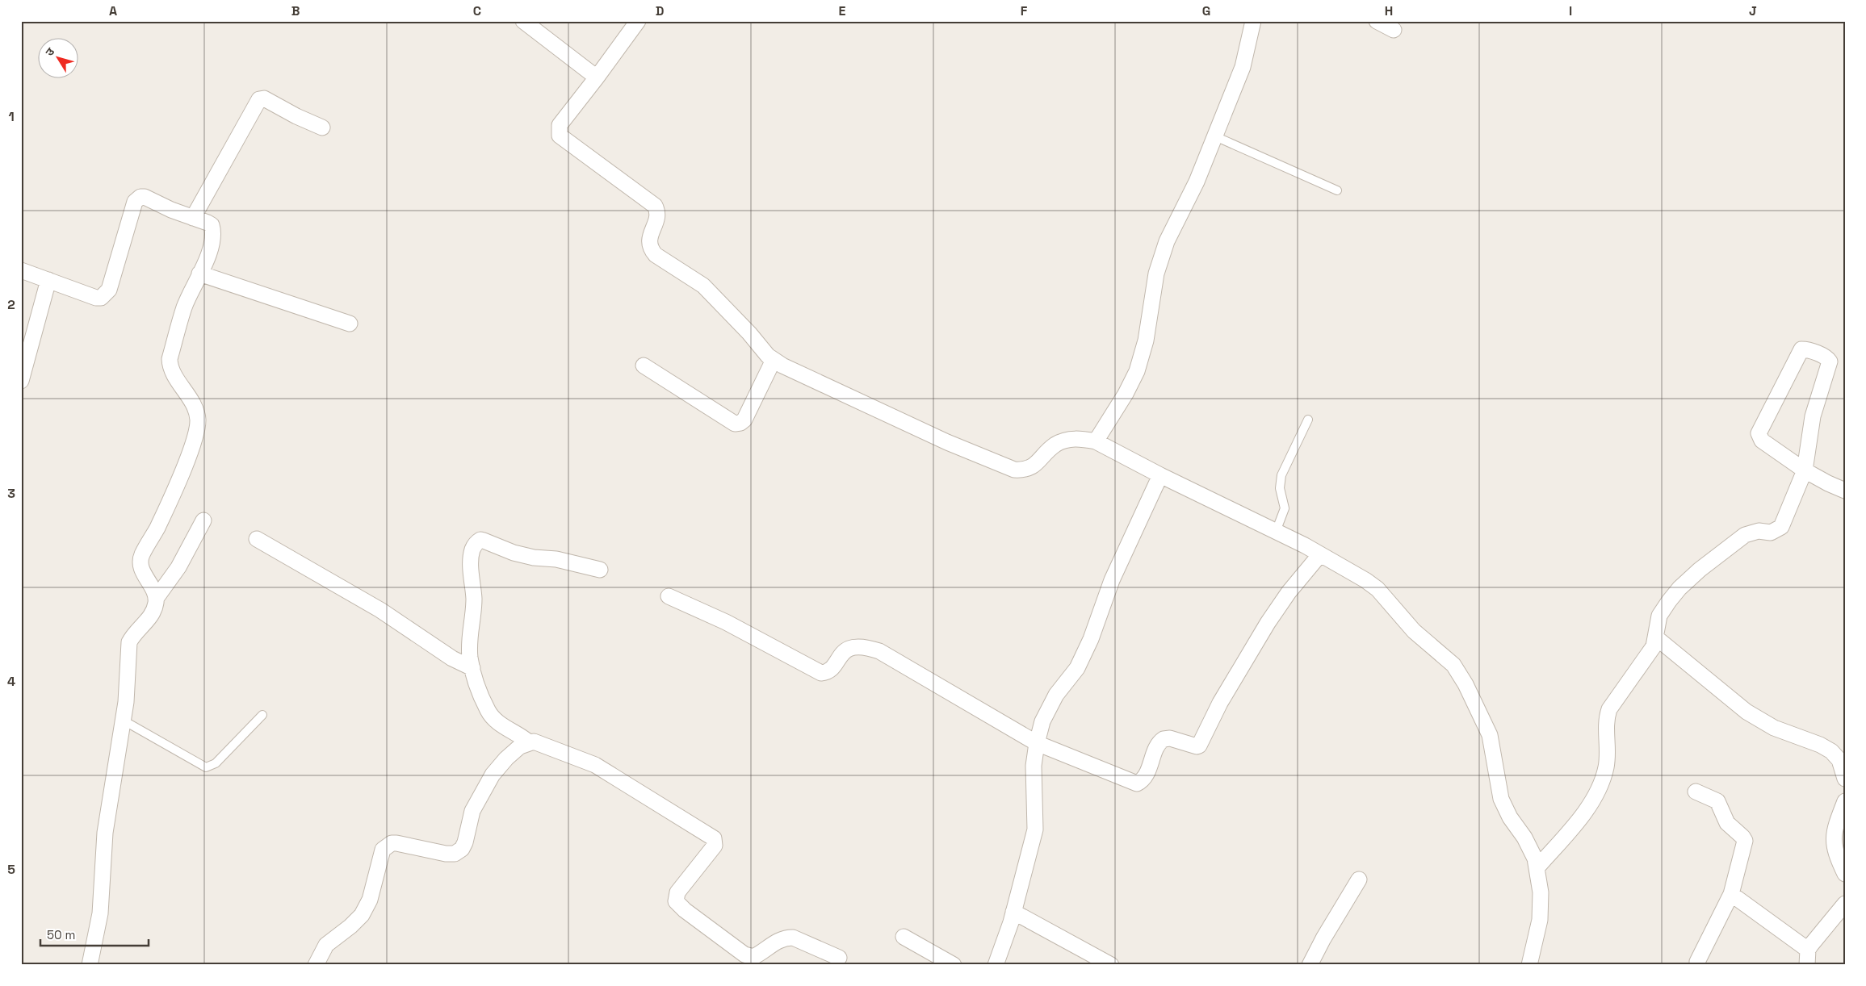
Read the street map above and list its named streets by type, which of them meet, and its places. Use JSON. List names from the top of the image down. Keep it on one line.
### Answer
{"scale_bar":"50 m","north":"top left","grid":{"columns":["A","B","C","D","E","F","G","H","I","J"],"rows":["1","2","3","4","5"]}}
